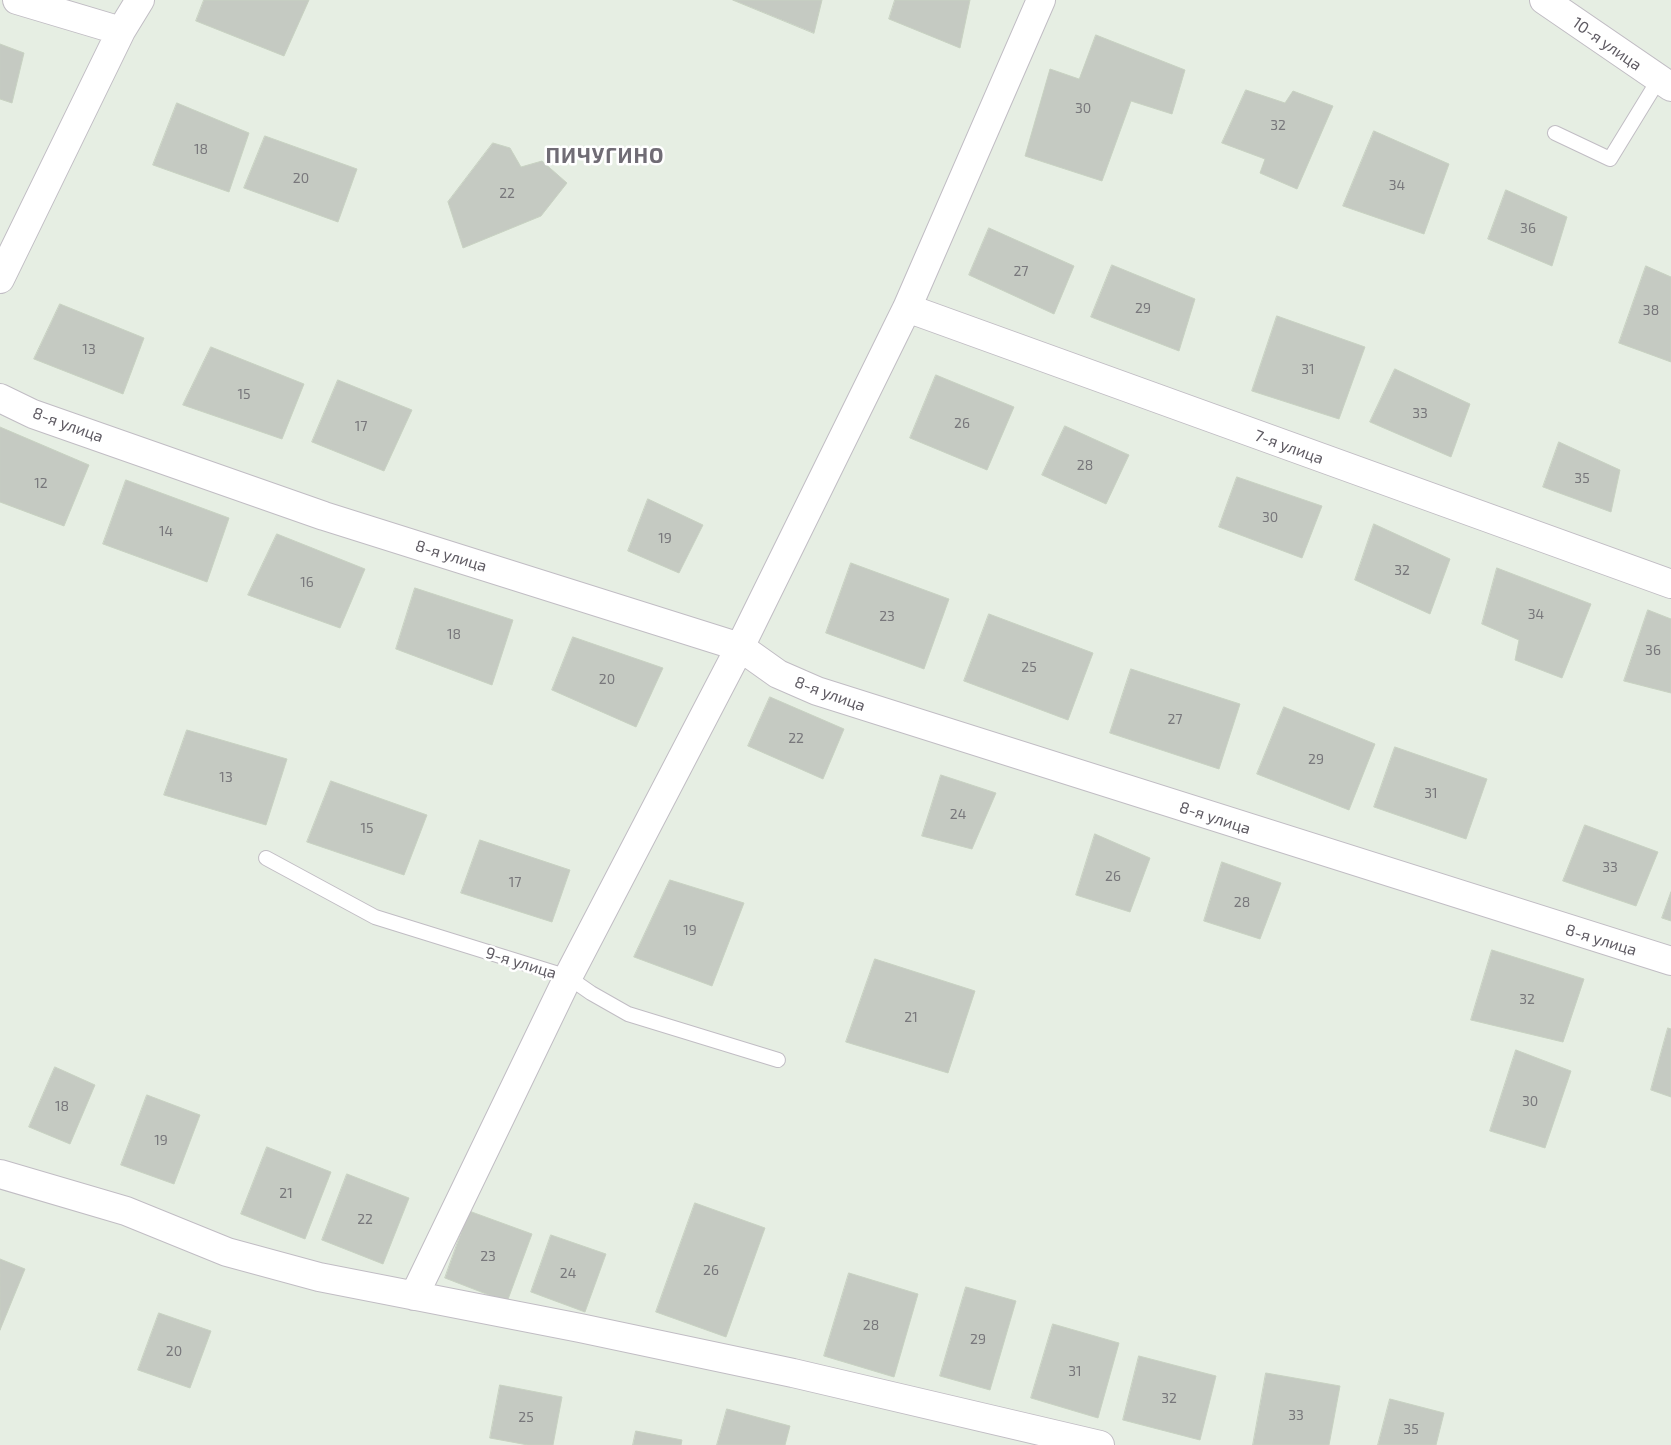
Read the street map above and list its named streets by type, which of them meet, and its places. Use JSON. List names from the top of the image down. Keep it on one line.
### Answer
{"streets":{"street":["10-я улица","8-я улица","7-я улица"],"lane":["9-я улица"]},"districts":["ПИЧУГИНО"],"house_numbers":["30","32","18","20","34","22","36","27","29","38","13","31","15","33","26","17","28","35","12","30","14","19","32","16","34","23","18","36","25","20","27","22","29","13","31","24","15","33","26","17","28","19","32","21","30","18","19","21","22","23","26","24","28","29","20","31","32","33","25","35"]}
